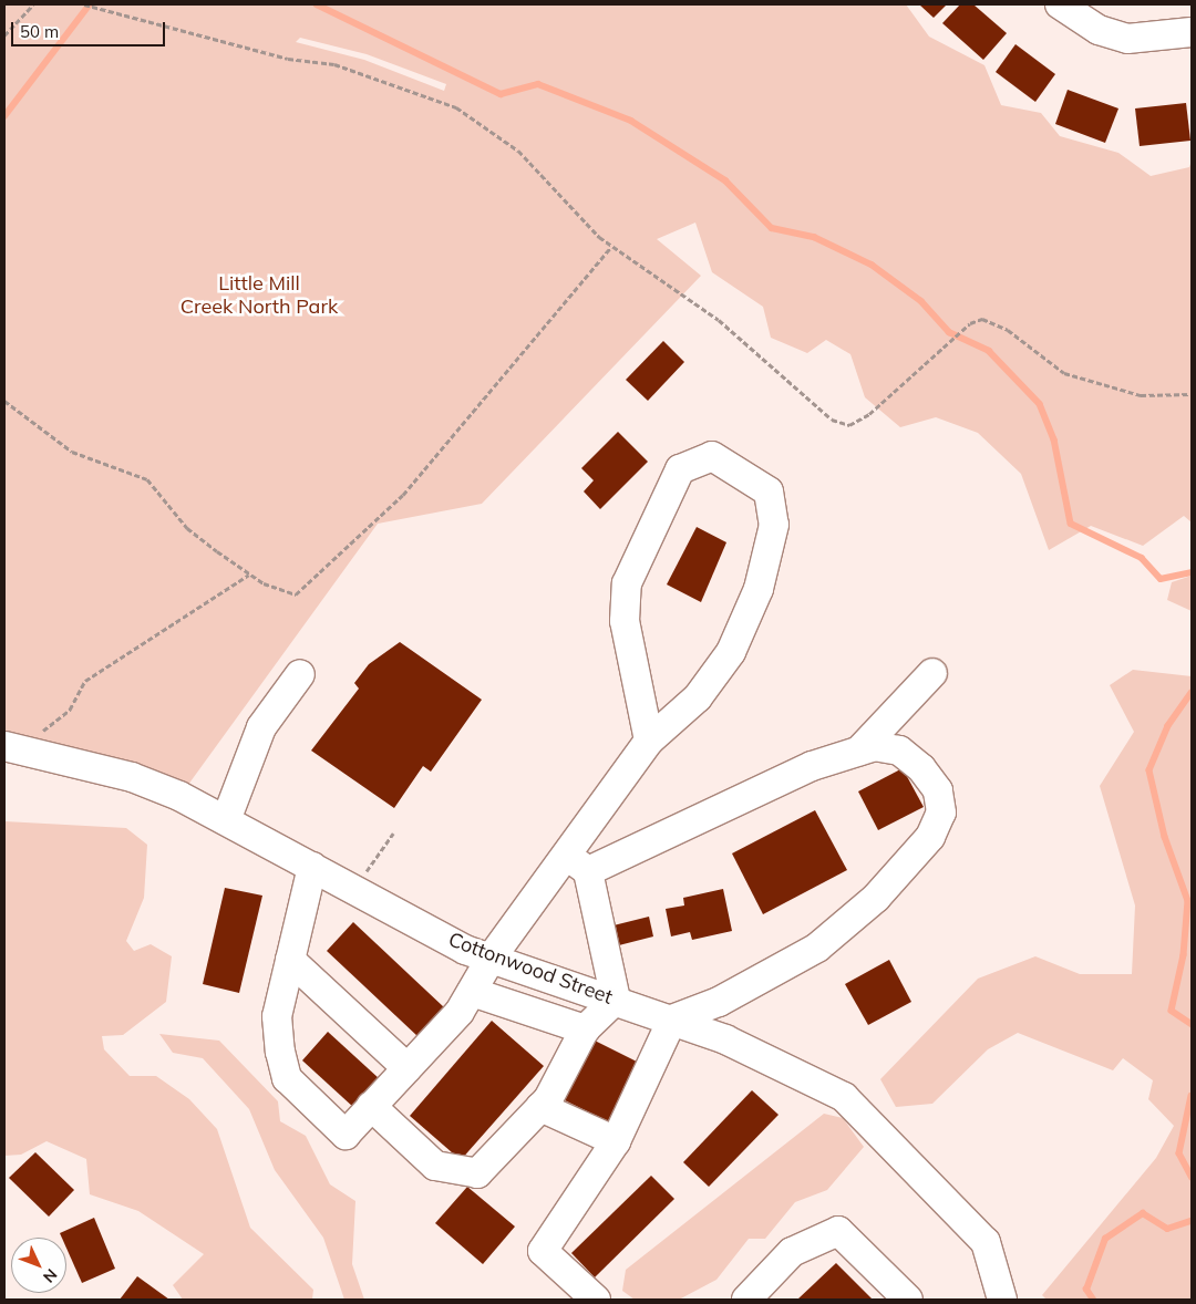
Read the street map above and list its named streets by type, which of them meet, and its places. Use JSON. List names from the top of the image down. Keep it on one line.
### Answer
{"streets":{"street":["Cottonwood Street"]},"parks":["Little Mill Creek North Park"],"scale_bar":"50 m","north":"bottom right"}
